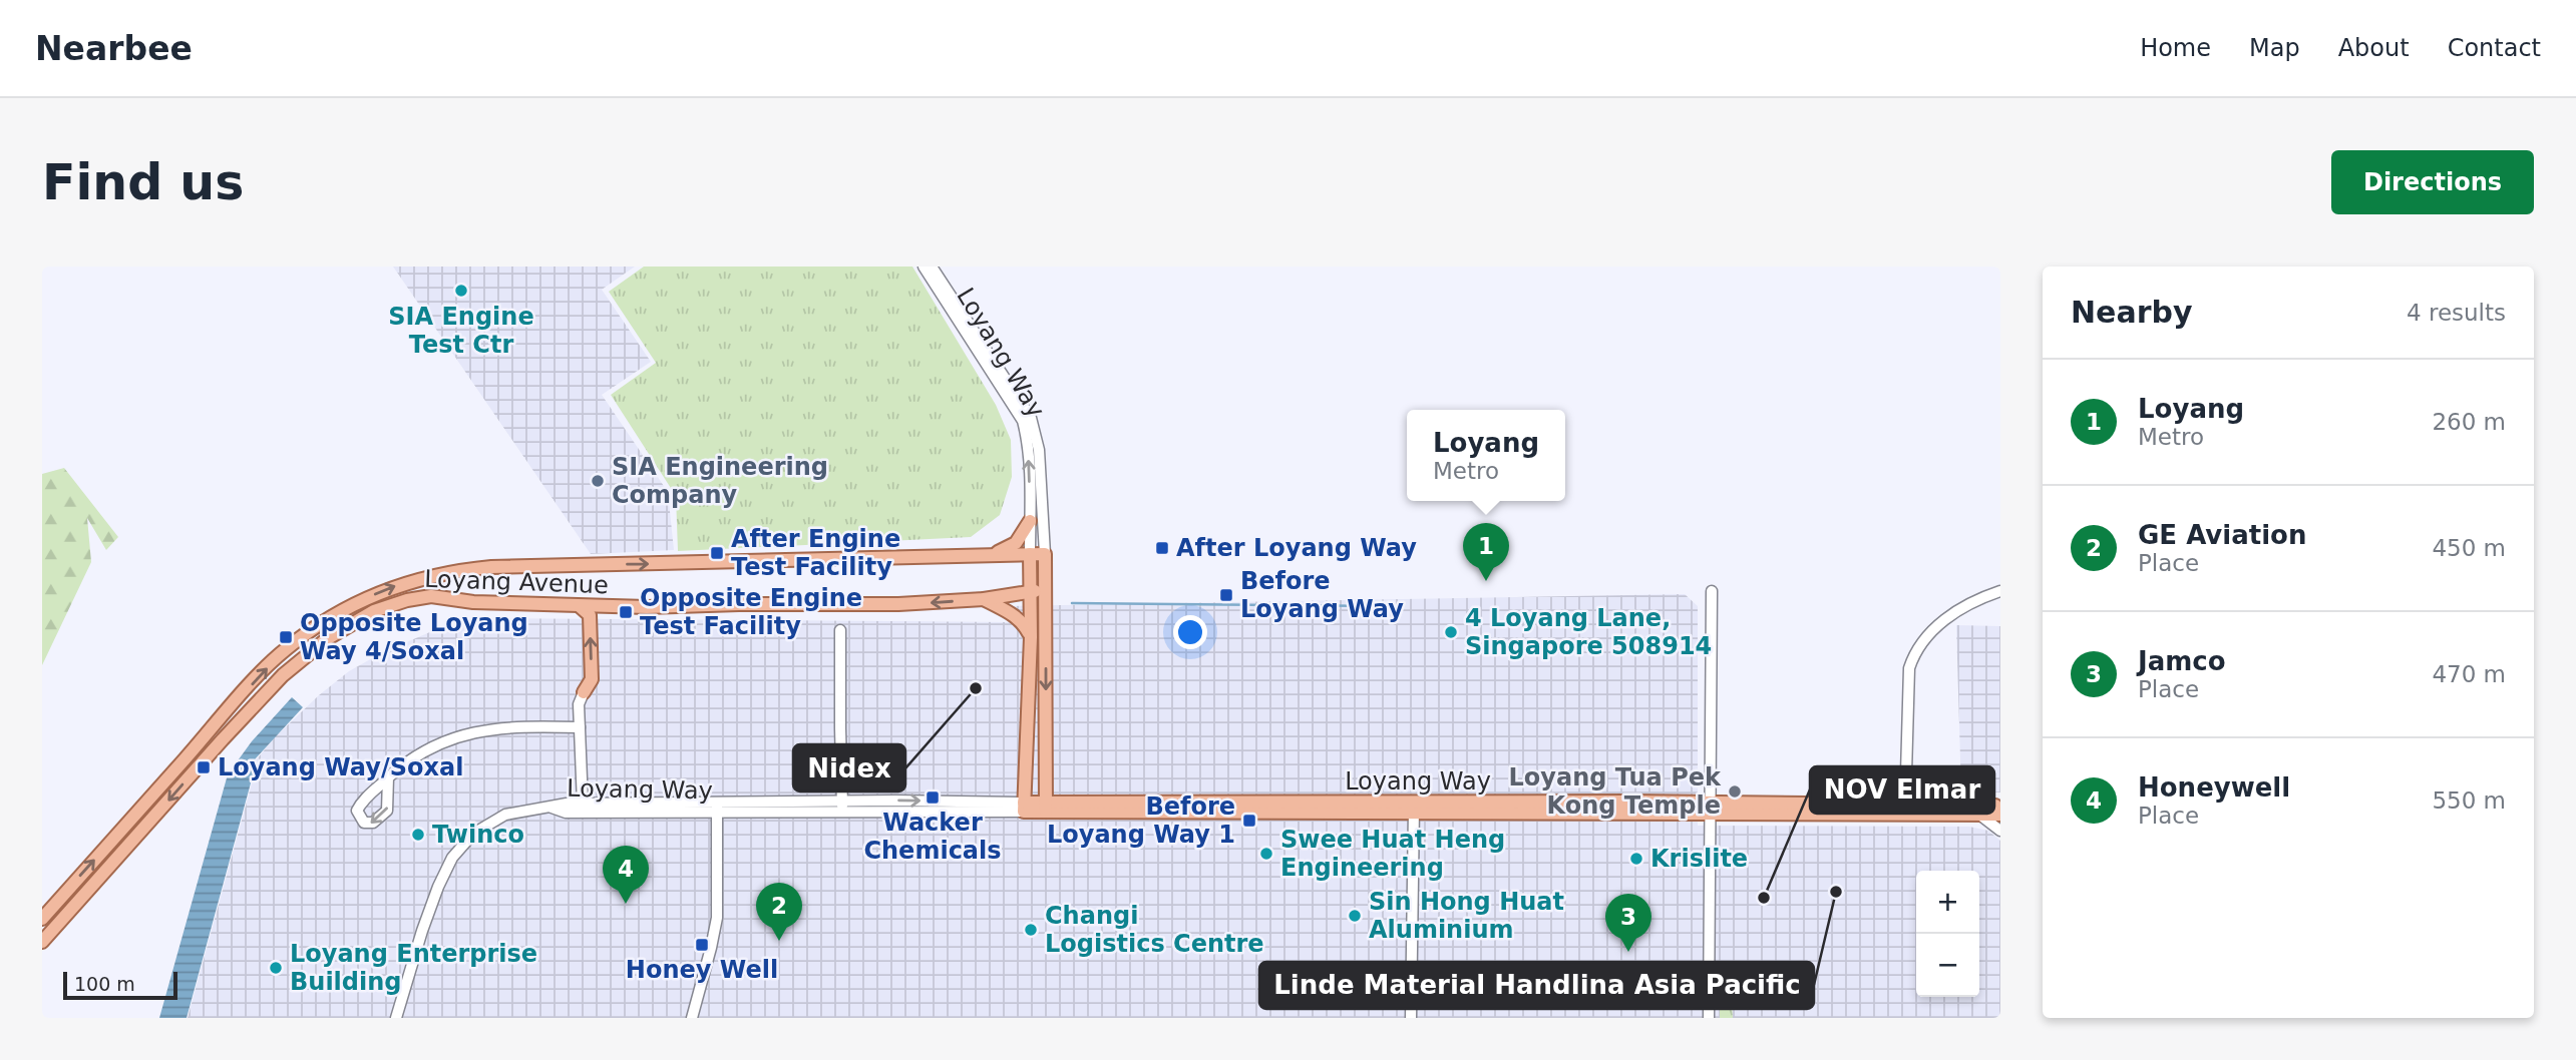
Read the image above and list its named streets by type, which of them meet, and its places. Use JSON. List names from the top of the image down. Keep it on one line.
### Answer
{"streets":{"main road":["Loyang Way","Loyang Avenue"]},"crossings":[["Loyang Way","Loyang Avenue"]],"places":{"other":["SIA Engine Test Ctr","SIA Engineering Company","4 Loyang Lane, Singapore 508914","Nidex","Loyang Tua Pek Kong Temple","Twinco","Swee Huat Heng Engineering","Krislite","Linde Material Handlina Asia Pacific","NOV Elmar","Sin Hong Huat Aluminium","Changi Logistics Centre","Loyang Enterprise Building"],"transit":["After Loyang Way","After Engine Test Facility","Before Loyang Way","Opposite Engine Test Facility","Opposite Loyang Way 4/Soxal","Loyang Way/Soxal","Wacker Chemicals","Before Loyang Way 1","Honey Well"]},"scale_bar":"100 m","page":{"header":"Nearbee","nav":["Home","Map","About","Contact"],"buttons":"Directions","title":"Find us","heading":["Nearby","4 results"],"list":[{"mark":"1","name":"Loyang","note":"Metro","value":"260 m"},{"mark":"2","name":"GE Aviation","note":"Place","value":"450 m"},{"mark":"3","name":"Jamco","note":"Place","value":"470 m"},{"mark":"4","name":"Honeywell","note":"Place","value":"550 m"}],"popup":["Loyang","Metro"],"pins":["1","4","2","3"],"map_buttons":["+","−"],"scale":"100 m"}}
